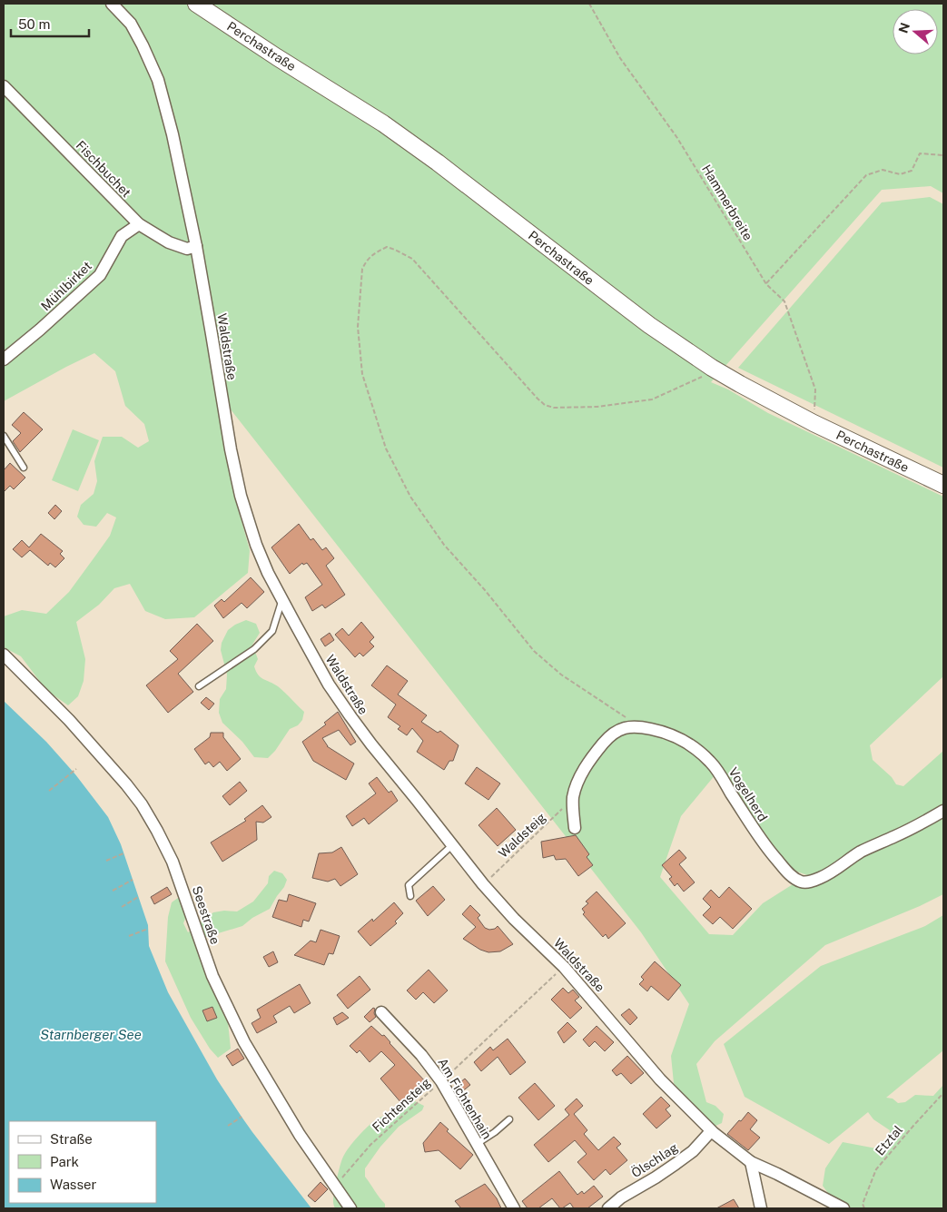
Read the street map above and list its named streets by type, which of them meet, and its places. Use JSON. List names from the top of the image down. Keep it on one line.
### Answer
{"streets":{"main road":["Perchastraße"],"street":["Fischbuchet","Mühlbirket","Waldstraße","Vogelherd","Seestraße","Am Fichtenhain","Ölschlag"],"path":["Hammerbreite","Waldsteig","Fichtensteig","Etztal"]},"crossings":[["Perchastraße","Hammerbreite"],["Fischbuchet","Mühlbirket"],["Fischbuchet","Waldstraße"],["Waldstraße","Waldsteig"],["Waldstraße","Fichtensteig"],["Waldstraße","Ölschlag"],["Vogelherd","Waldsteig"],["Seestraße","Fichtensteig"],["Am Fichtenhain","Fichtensteig"]],"water":["Starnberger See"],"legend":["Straße","Park","Wasser"],"scale_bar":"50 m","north":"left"}
